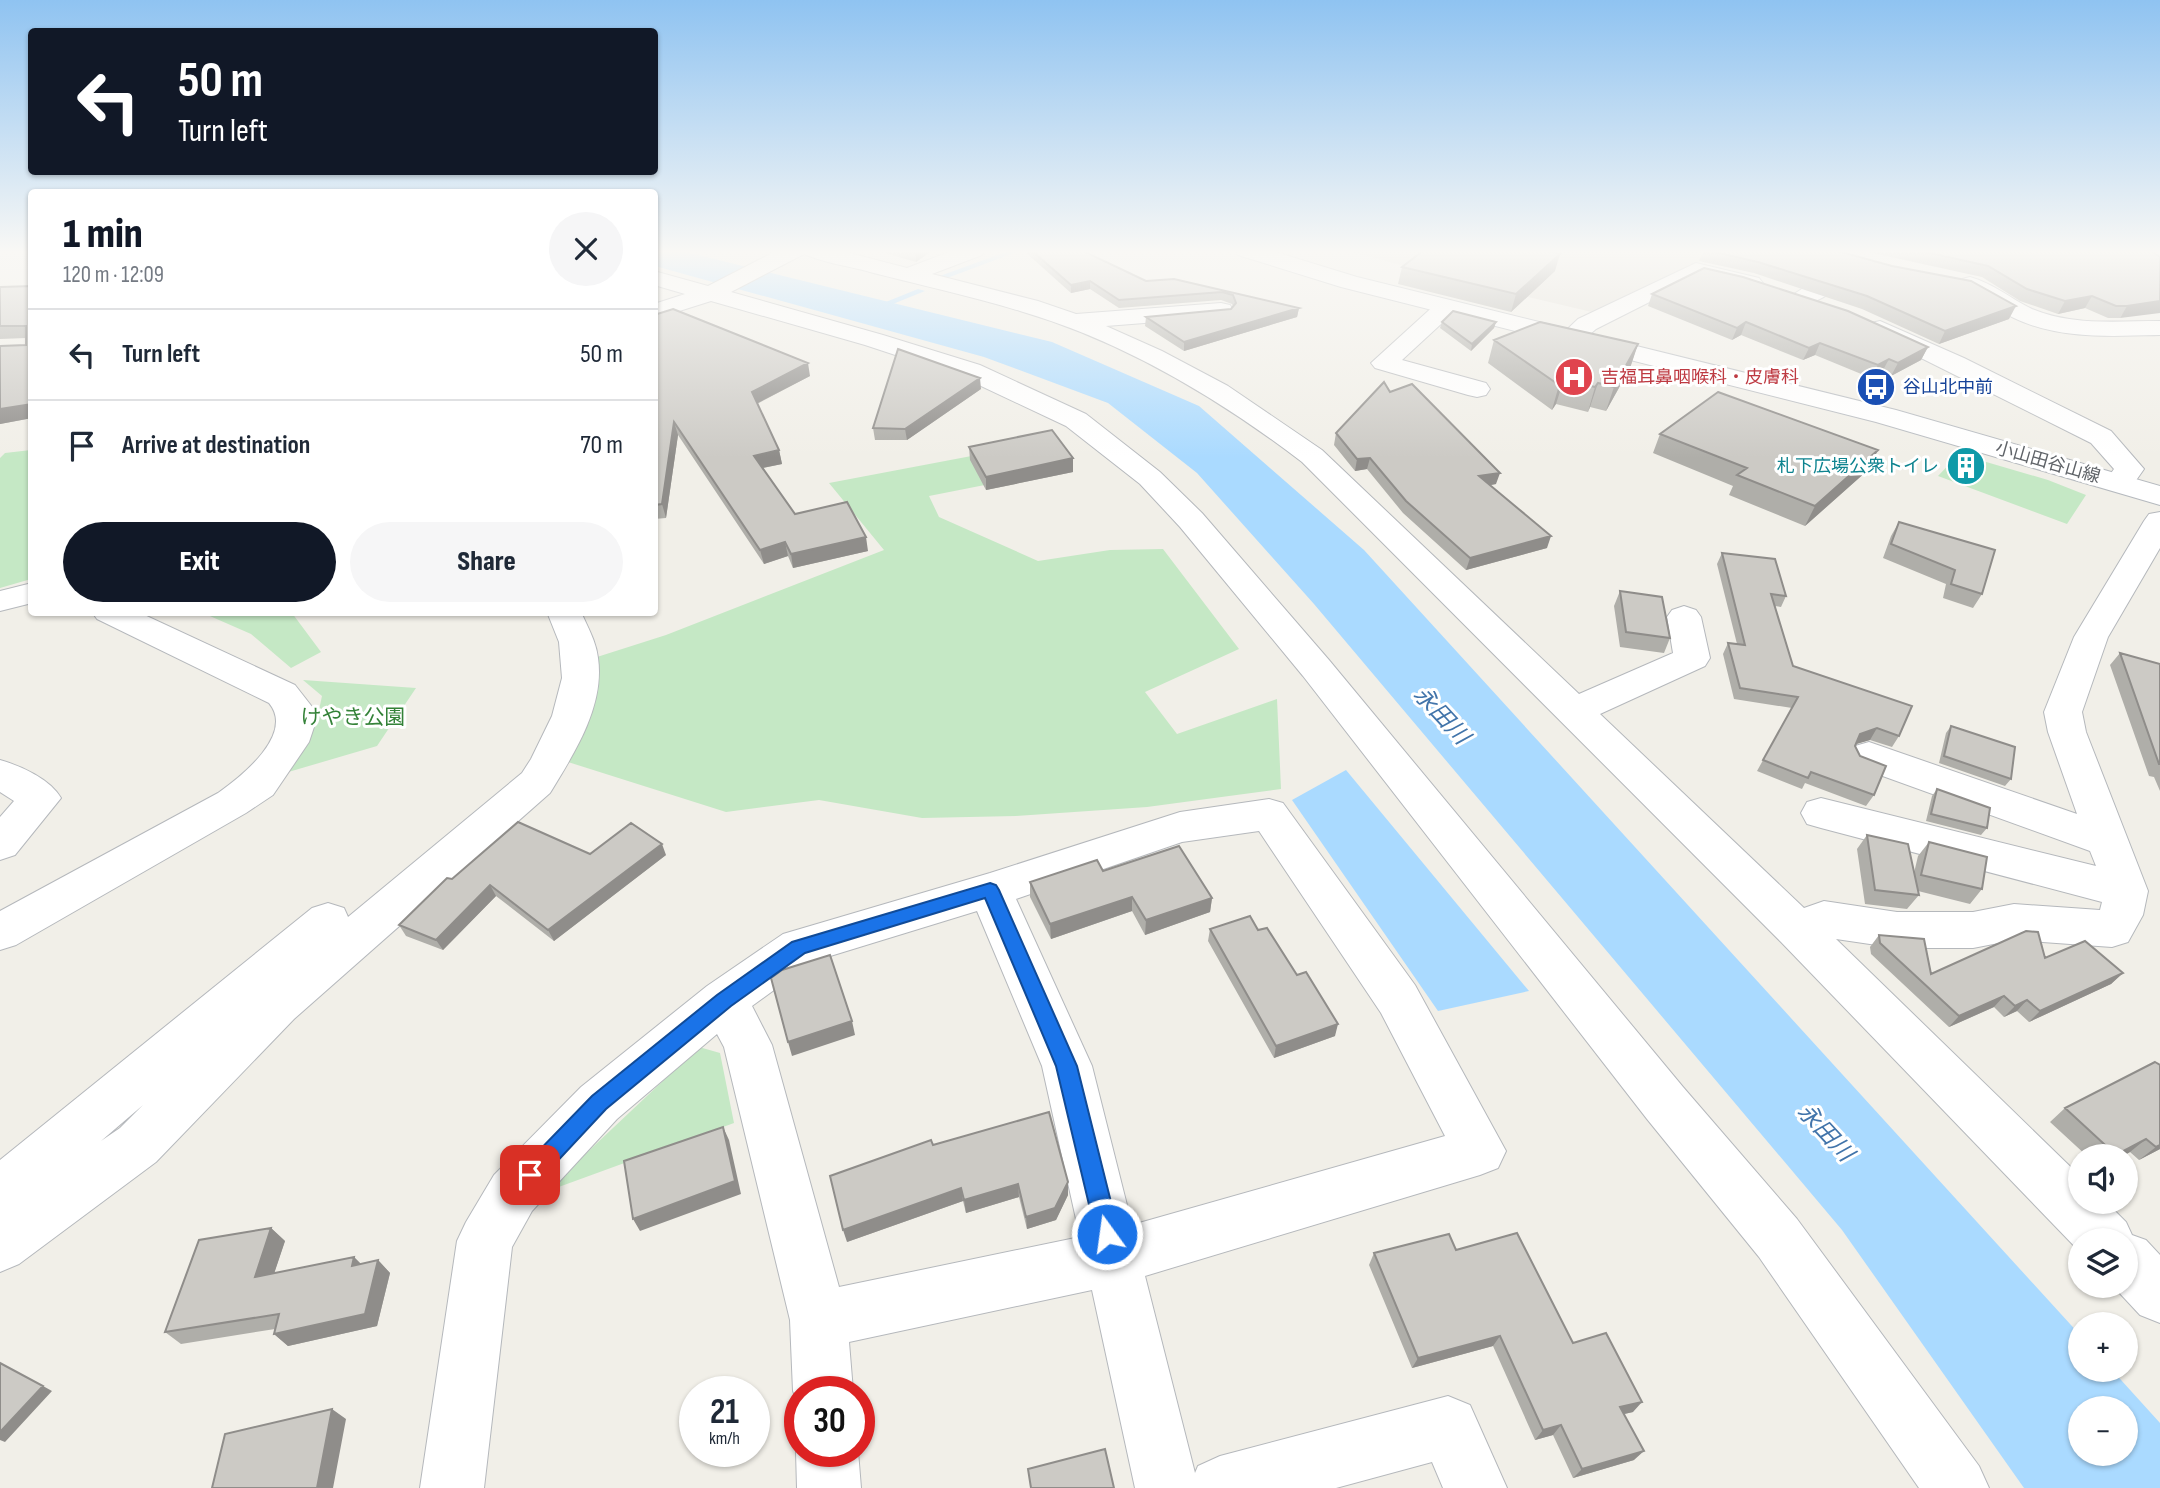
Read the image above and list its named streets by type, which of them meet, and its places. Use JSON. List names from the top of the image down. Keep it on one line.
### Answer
{"streets":{"street":["小山田谷山線"]},"water":["永田川"],"parks":["けやき公園"],"places":{"hospital":["吉福耳鼻咽喉科・皮膚科"],"bus stop":["谷山北中前"],"building":["札下広場公衆トイレ"]},"page":{"turn":["50 m","Turn left"],"heading":["1 min","120 m · 12:09"],"list":[{"name":"Turn left","value":"50 m"},{"name":"Arrive at destination","value":"70 m"}],"buttons":["Exit","Share"],"map_buttons":["+","−"],"speed":"21 km/h","limit":"30"}}
